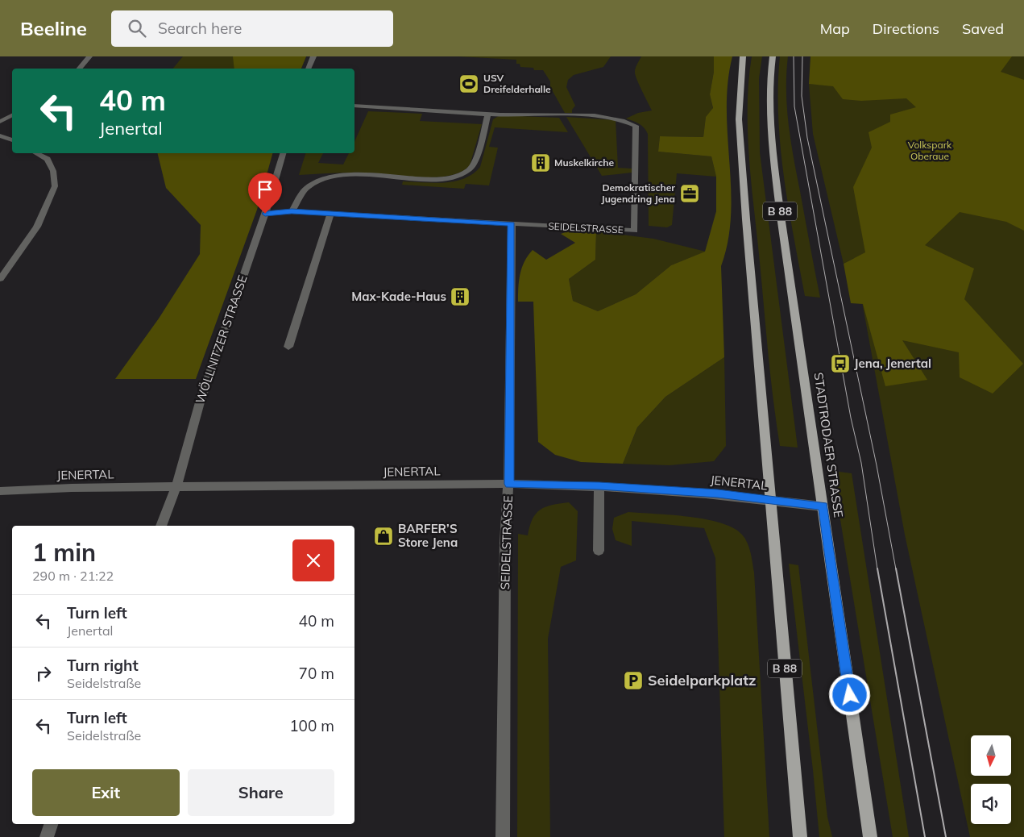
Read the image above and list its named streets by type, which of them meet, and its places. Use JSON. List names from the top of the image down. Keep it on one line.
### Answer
{"streets":{"main road":["B 88","STADTRODAER STRASSE"],"street":["SEIDELSTRASSE","WÖLLNITZER STRASSE","JENERTAL"]},"crossings":[["B 88","JENERTAL"],["SEIDELSTRASSE","WÖLLNITZER STRASSE"],["SEIDELSTRASSE","JENERTAL"],["WÖLLNITZER STRASSE","JENERTAL"],["STADTRODAER STRASSE","JENERTAL"]],"parks":["Volkspark Oberaue"],"places":{"sports":["USV Dreifelderhalle"],"building":["Muskelkirche","Max-Kade-Haus"],"office":["Demokratischer Jugendring Jena"],"bus stop":["Jena, Jenertal"],"shop":["BARFER’S Store Jena"],"parking":["Seidelparkplatz"]},"north":"bottom","page":{"header":"Beeline","search":"Search here","nav":["Map","Directions","Saved"],"turn":["40 m","Jenertal"],"heading":["1 min","290 m · 21:22"],"list":[{"name":"Turn left","note":"Jenertal","value":"40 m"},{"name":"Turn right","note":"Seidelstraße","value":"70 m"},{"name":"Turn left","note":"Seidelstraße","value":"100 m"}],"buttons":["Exit","Share"]}}
